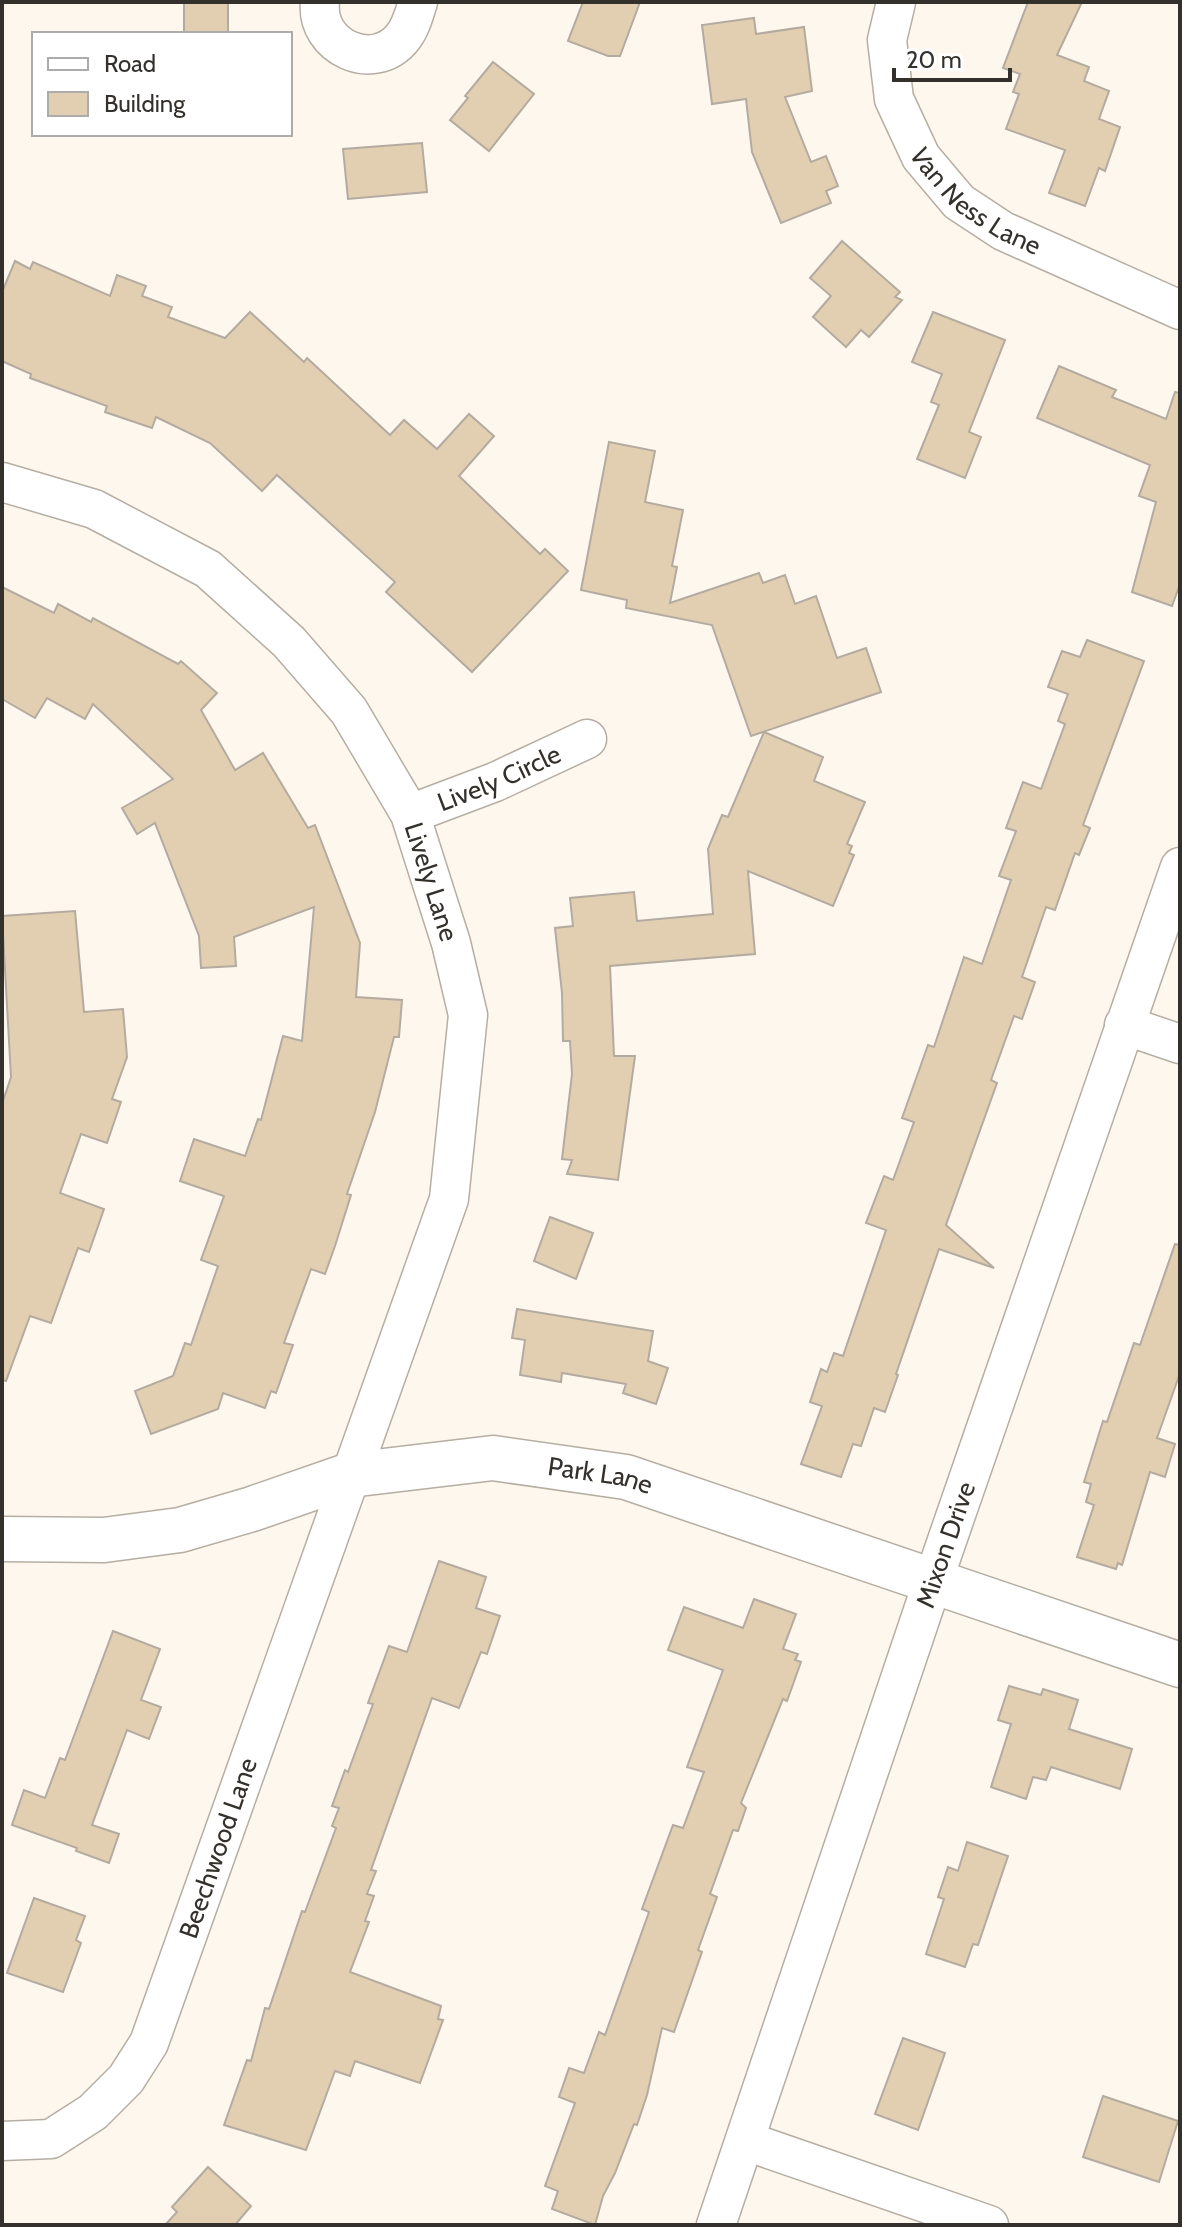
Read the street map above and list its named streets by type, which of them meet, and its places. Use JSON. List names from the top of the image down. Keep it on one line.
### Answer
{"streets":{"street":["Van Ness Lane","Lively Circle","Lively Lane","Park Lane","Mixon Drive","Beechwood Lane"]},"crossings":[["Lively Circle","Lively Lane"],["Lively Lane","Park Lane"],["Lively Lane","Beechwood Lane"],["Park Lane","Mixon Drive"],["Park Lane","Beechwood Lane"]],"legend":["Road","Building"],"scale_bar":"20 m"}
